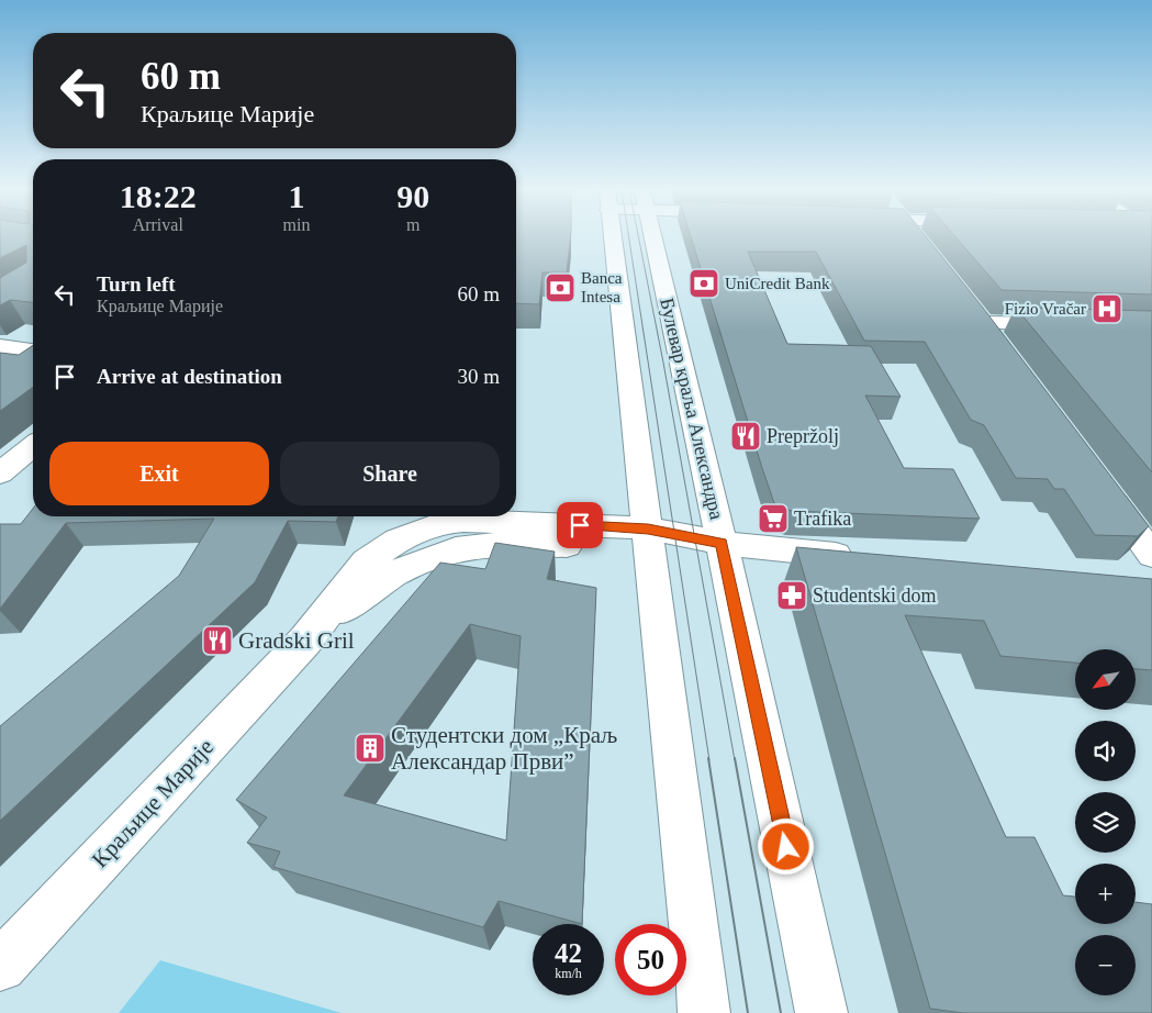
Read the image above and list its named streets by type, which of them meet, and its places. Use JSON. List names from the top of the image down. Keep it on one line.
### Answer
{"streets":{"main road":["Булевар краља Александра","Краљице Марије"]},"crossings":[["Булевар краља Александра","Краљице Марије"]],"places":{"bank":["UniCredit Bank","Banca Intesa"],"hospital":["Fizio Vračar"],"restaurant":["Prepržolj","Gradski Gril"],"supermarket":["Trafika"],"pharmacy":["Studentski dom"],"building":["Студентски дом „Краљ Александар Први”"]},"north":"bottom left","page":{"turn":["60 m","Краљице Марије"],"eta":["18:22","Arrival","1","min","90","m"],"list":[{"name":"Turn left","note":"Краљице Марије","value":"60 m"},{"name":"Arrive at destination","value":"30 m"}],"buttons":["Exit","Share"],"map_buttons":["+","−"],"speed":"42 km/h","limit":"50"}}
